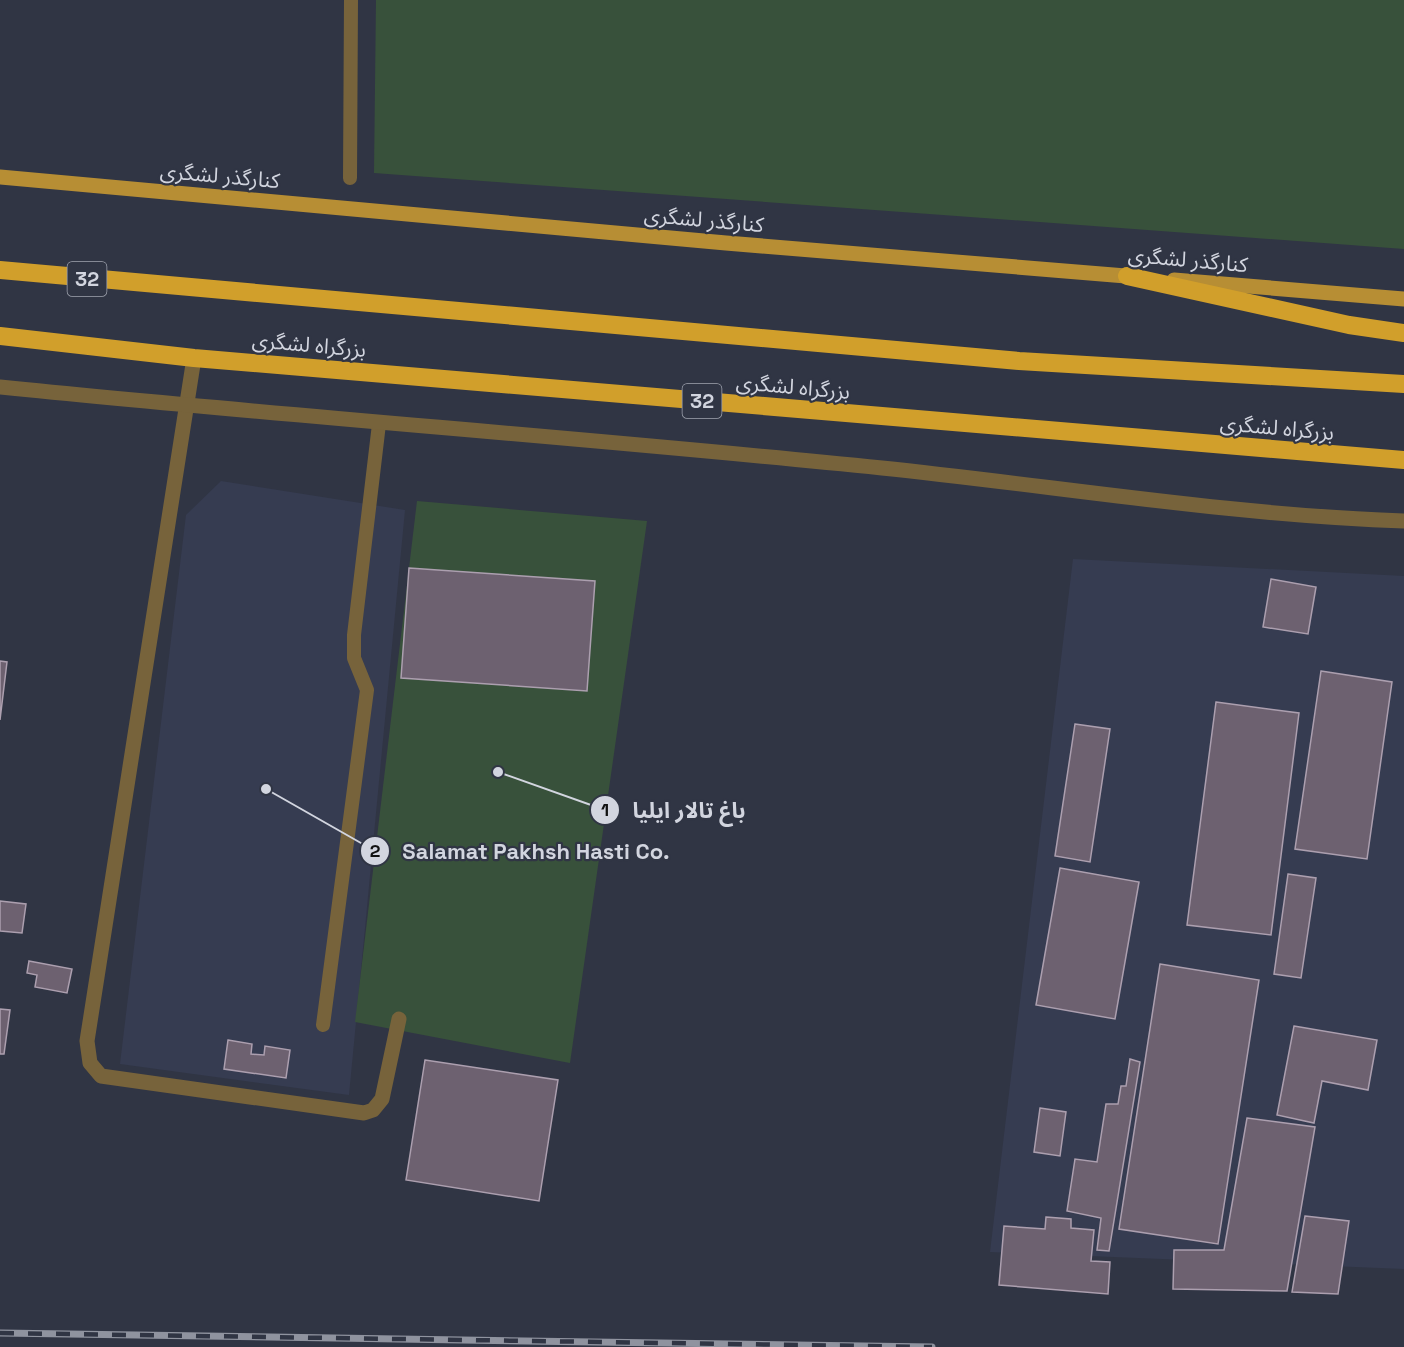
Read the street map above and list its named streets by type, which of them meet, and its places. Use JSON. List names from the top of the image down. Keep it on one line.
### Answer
{"streets":{"highway":["32","بزرگراه لشگری"],"main road":["کنارگذر لشگری"]},"places":["باغ تالار ایلیا","Salamat Pakhsh Hasti Co."]}
